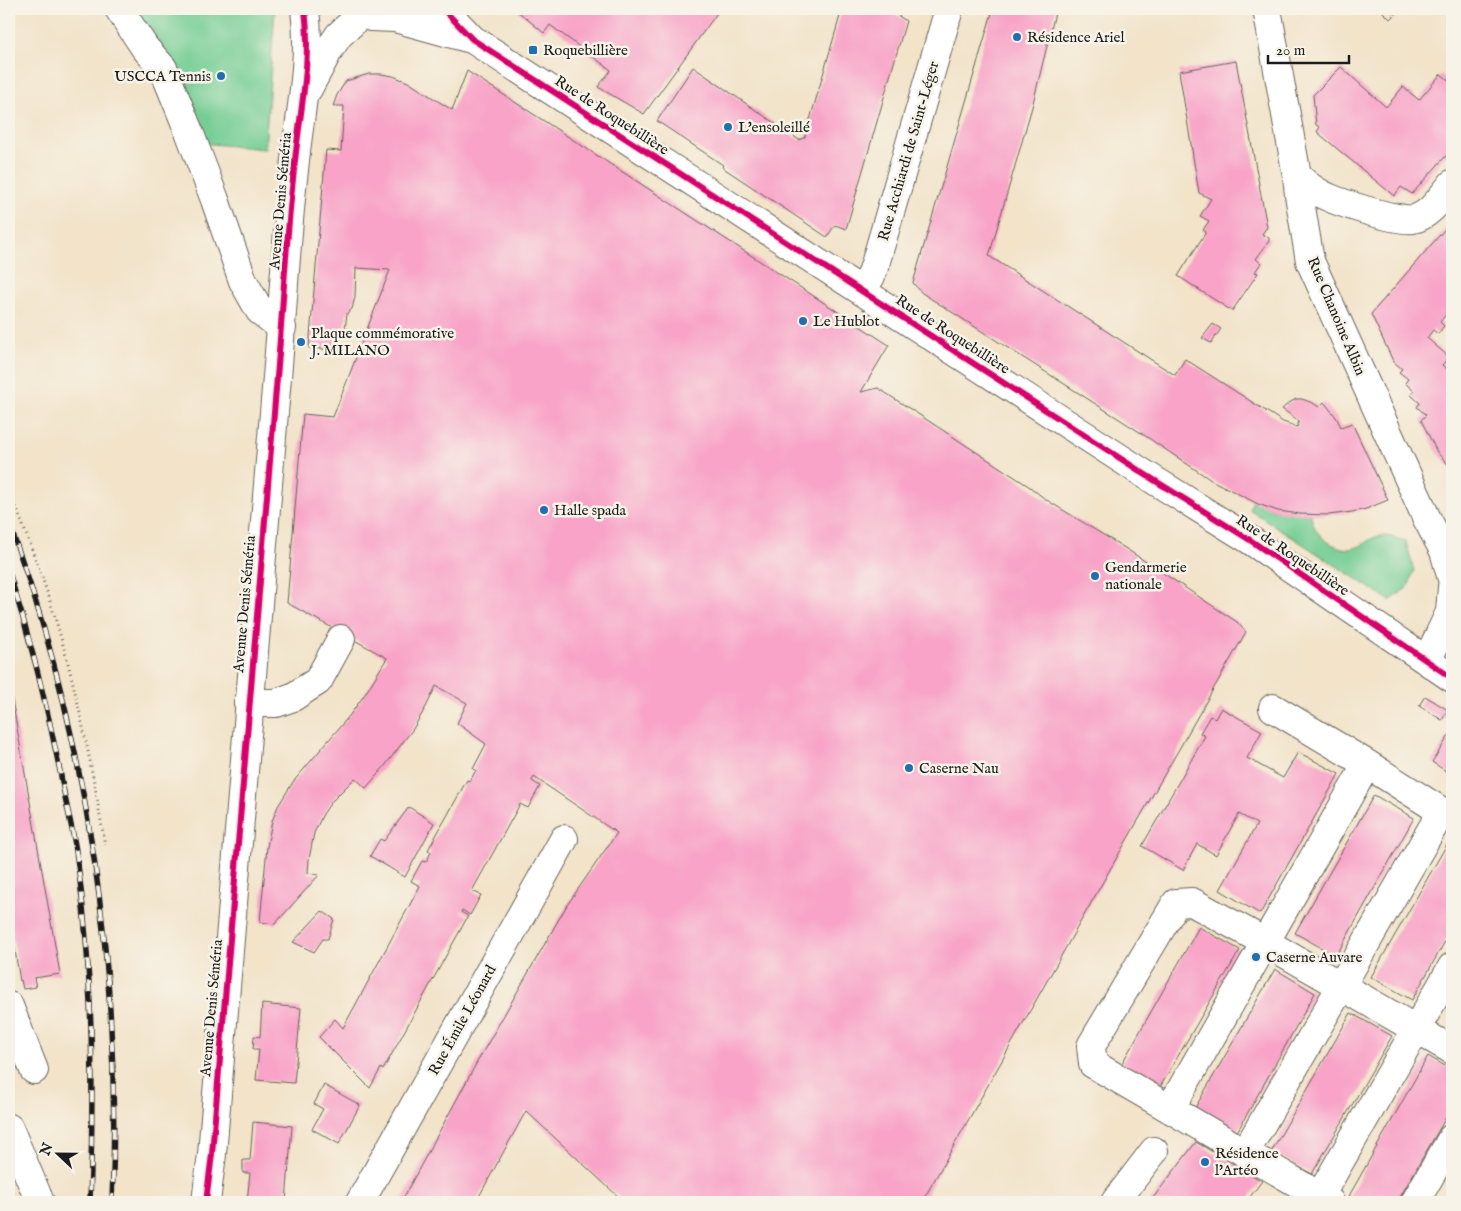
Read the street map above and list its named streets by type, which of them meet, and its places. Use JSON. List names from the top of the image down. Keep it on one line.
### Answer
{"streets":{"street":["Rue de Roquebillière","Rue Acchiardi de Saint-Léger","Avenue Denis Séméria","Rue Chanoine Albin","Rue Émile Léonard"]},"crossings":[["Rue de Roquebillière","Rue Acchiardi de Saint-Léger"],["Rue de Roquebillière","Avenue Denis Séméria"]],"places":{"other":["Résidence Ariel","USCCA Tennis","L'ensoleillé","Le Hublot","Plaque commémorative J. MILANO","Halle spada","Gendarmerie nationale","Caserne Nau","Caserne Auvare","Résidence l'Artéo"],"transit":["Roquebillière"]},"scale_bar":"20 m","north":"left"}
